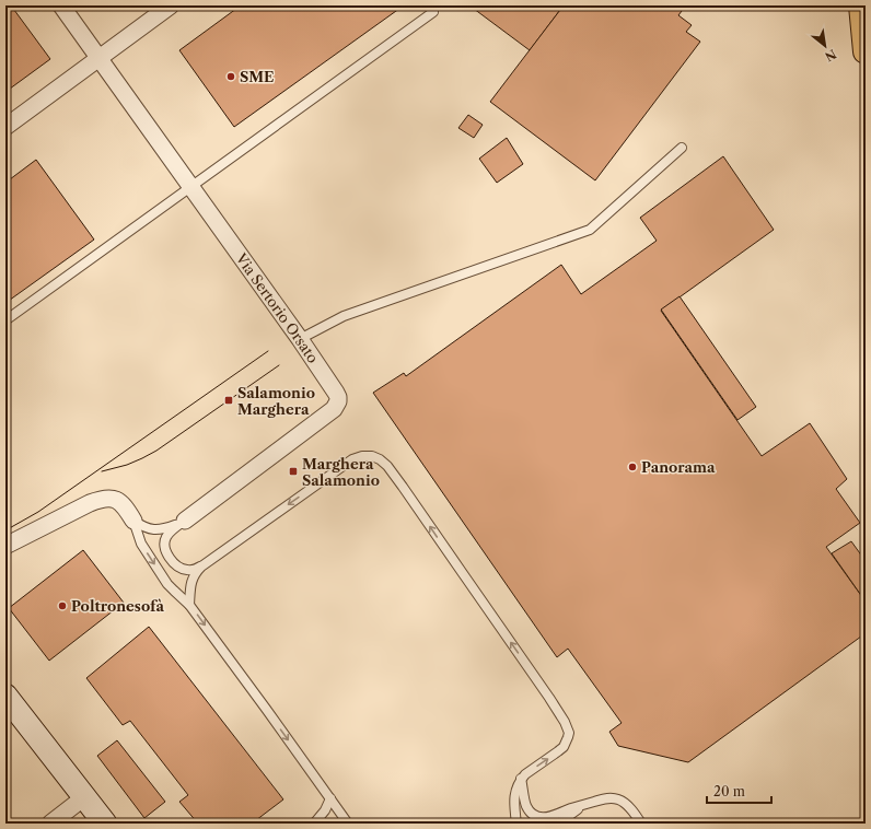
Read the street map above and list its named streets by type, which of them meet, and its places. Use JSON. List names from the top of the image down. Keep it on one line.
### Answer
{"streets":{"street":["Via Sertorio Orsato"]},"places":{"other":["SME","Panorama","Poltronesofà"],"transit":["Salamonio Marghera","Marghera Salamonio"]},"scale_bar":"20 m","north":"bottom right"}
